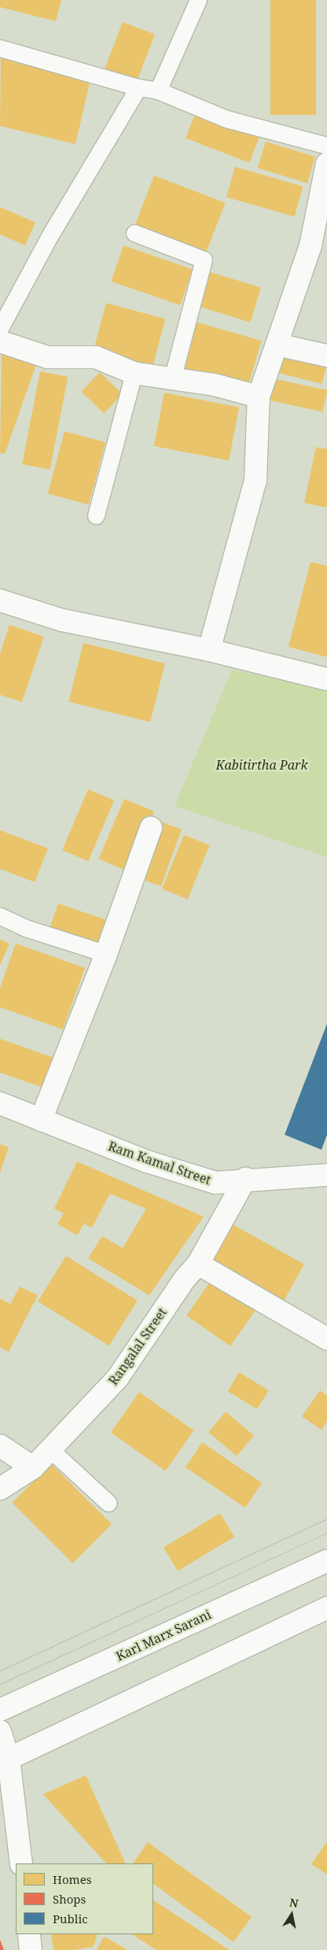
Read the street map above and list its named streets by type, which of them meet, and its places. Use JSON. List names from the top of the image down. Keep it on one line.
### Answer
{"streets":{"street":["Ram Kamal Street","Rangalal Street","Karl Marx Sarani"]},"crossings":[["Ram Kamal Street","Rangalal Street"]],"parks":["Kabitirtha Park"],"legend":["Homes","Shops","Public"],"north":"top"}
